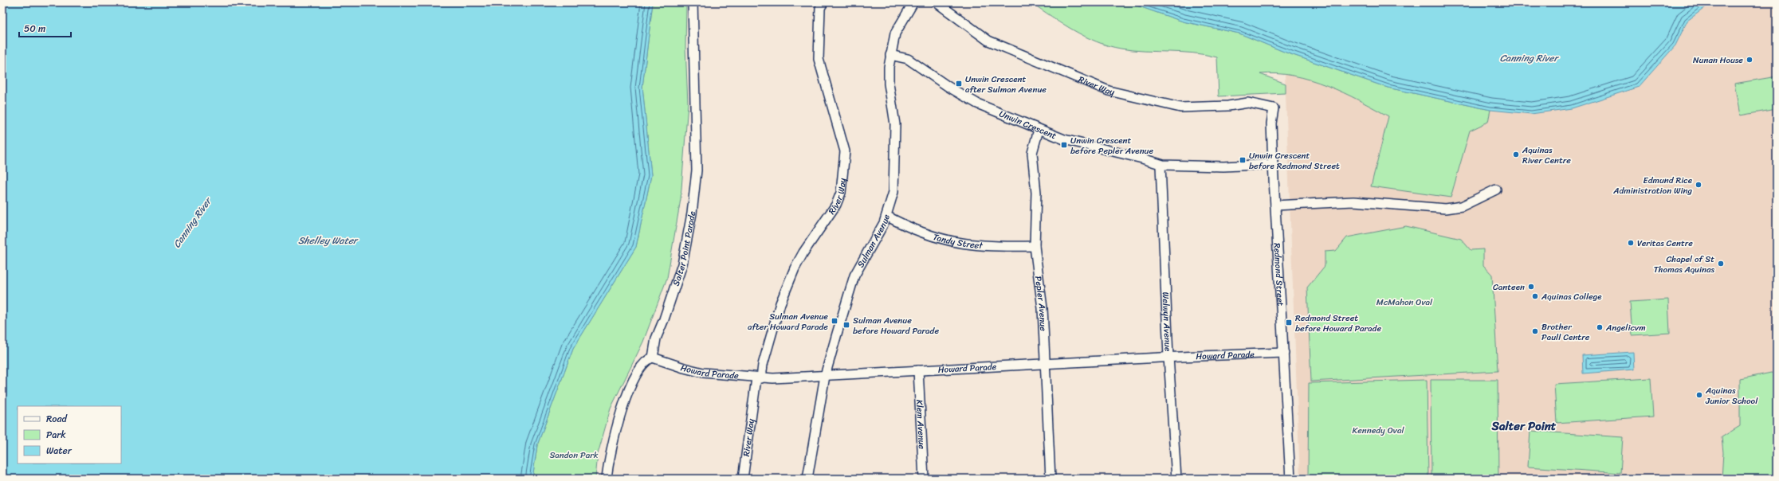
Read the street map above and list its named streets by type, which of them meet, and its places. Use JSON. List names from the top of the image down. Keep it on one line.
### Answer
{"streets":{"street":["River Way","Unwin Crescent","Sulman Avenue","Tandy Street","Salter Point Parade","Redmond Street","Pepler Avenue","Welwyn Avenue","Howard Parade","Klem Avenue"]},"crossings":[["River Way","Redmond Street"],["River Way","Howard Parade"],["Unwin Crescent","Sulman Avenue"],["Unwin Crescent","Redmond Street"],["Unwin Crescent","Pepler Avenue"],["Unwin Crescent","Welwyn Avenue"],["Sulman Avenue","Tandy Street"],["Sulman Avenue","Howard Parade"],["Tandy Street","Pepler Avenue"],["Salter Point Parade","Howard Parade"],["Redmond Street","Howard Parade"],["Pepler Avenue","Howard Parade"],["Welwyn Avenue","Howard Parade"],["Howard Parade","Klem Avenue"]],"districts":["Salter Point"],"water":["Canning River","Shelley Water"],"parks":["McMahon Oval","Kennedy Oval","Sandon Park"],"places":{"other":["Nunan House","Aquinas River Centre","Edmund Rice Administration Wing","Veritas Centre","Chapel of St Thomas Aquinas","Canteen","Aquinas College","Angelicvm","Brother Paull Centre","Aquinas Junior School"],"transit":["Unwin Crescent after Sulman Avenue","Unwin Crescent before Pepler Avenue","Unwin Crescent before Redmond Street","Sulman Avenue after Howard Parade","Redmond Street before Howard Parade","Sulman Avenue before Howard Parade"]},"legend":["Road","Park","Water"],"scale_bar":"50 m"}
